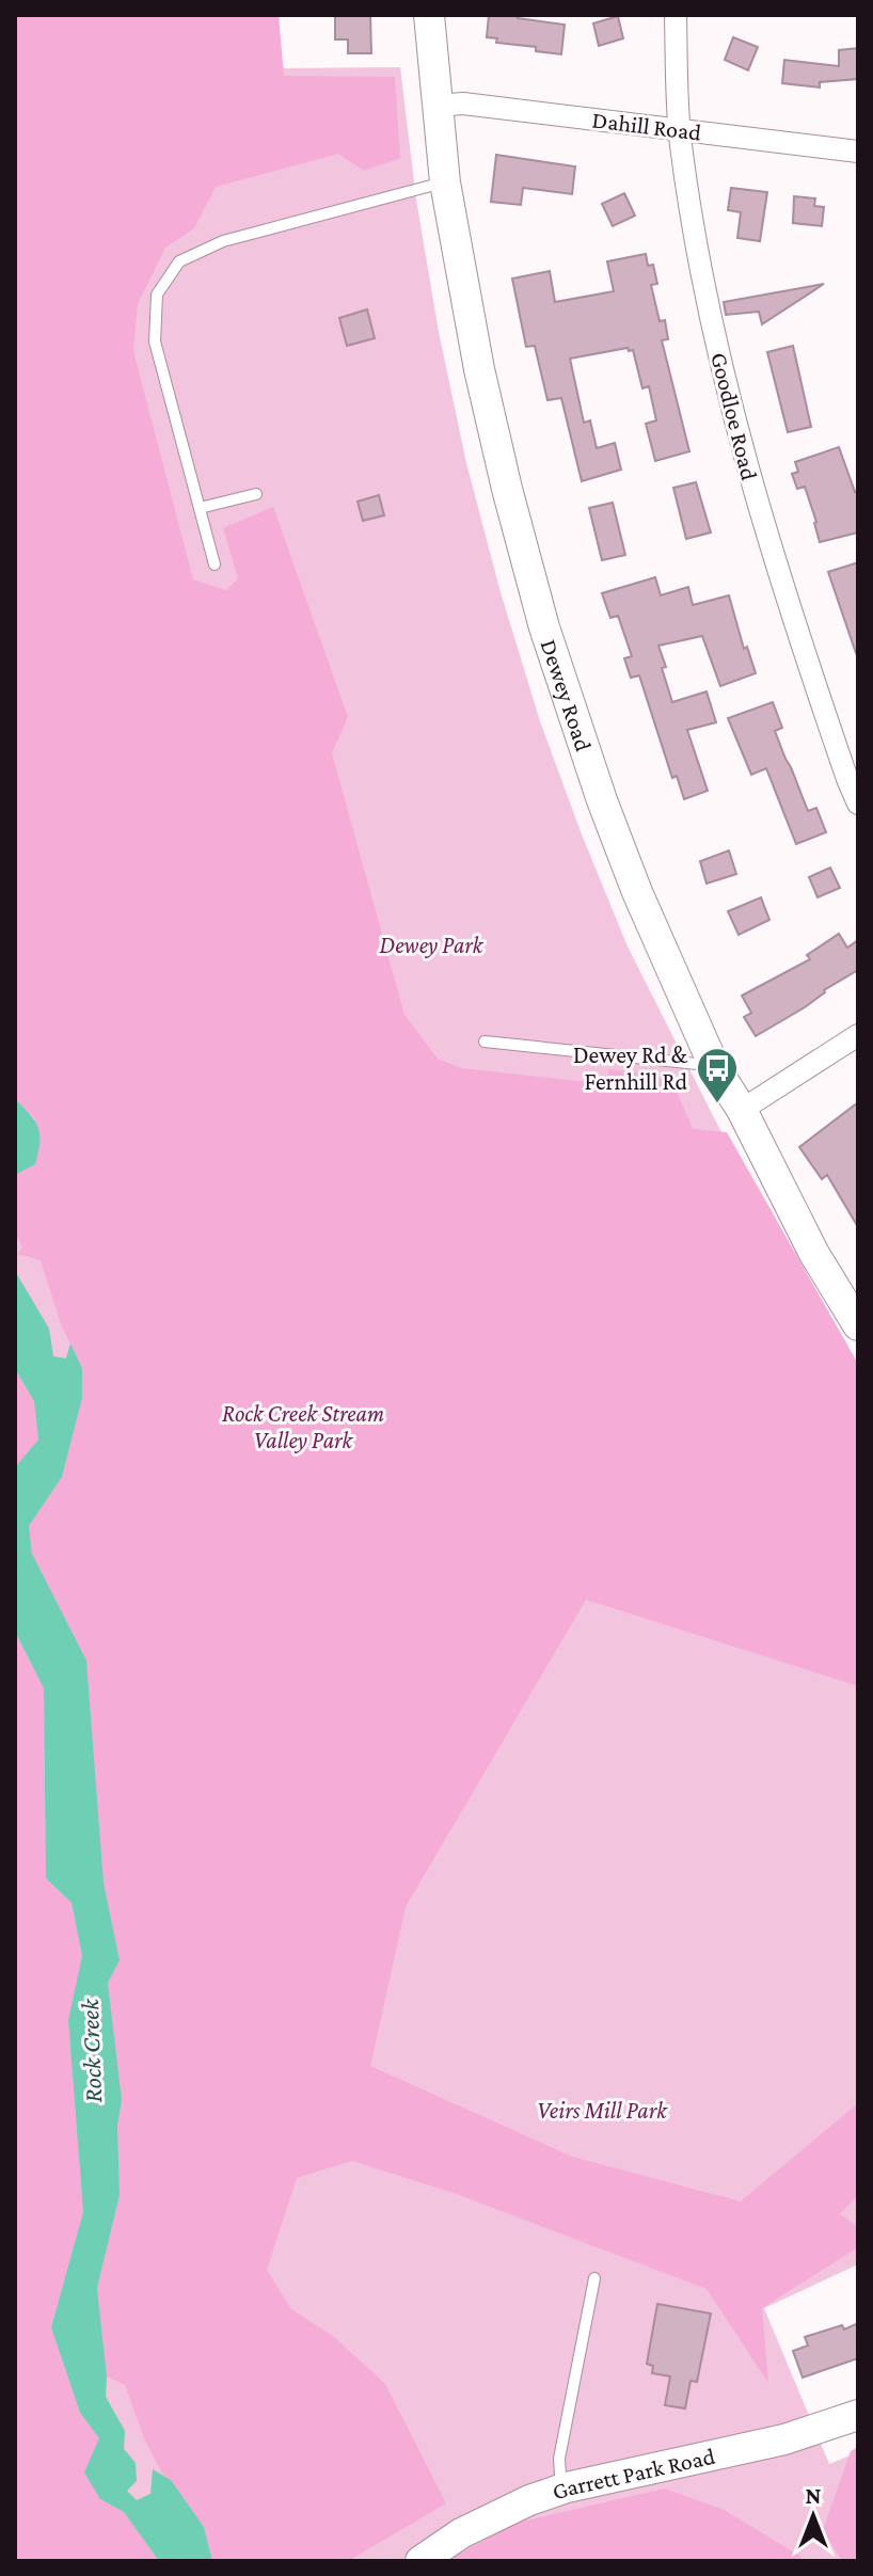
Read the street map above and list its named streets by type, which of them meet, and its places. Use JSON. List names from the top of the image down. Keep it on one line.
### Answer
{"streets":{"street":["Dahill Road","Goodloe Road","Dewey Road","Garrett Park Road"]},"crossings":[["Dahill Road","Goodloe Road"],["Dahill Road","Dewey Road"]],"water":["Rock Creek"],"parks":["Dewey Park","Rock Creek Stream Valley Park","Veirs Mill Park"],"places":{"bus stop":["Dewey Rd & Fernhill Rd"]},"north":"top"}
